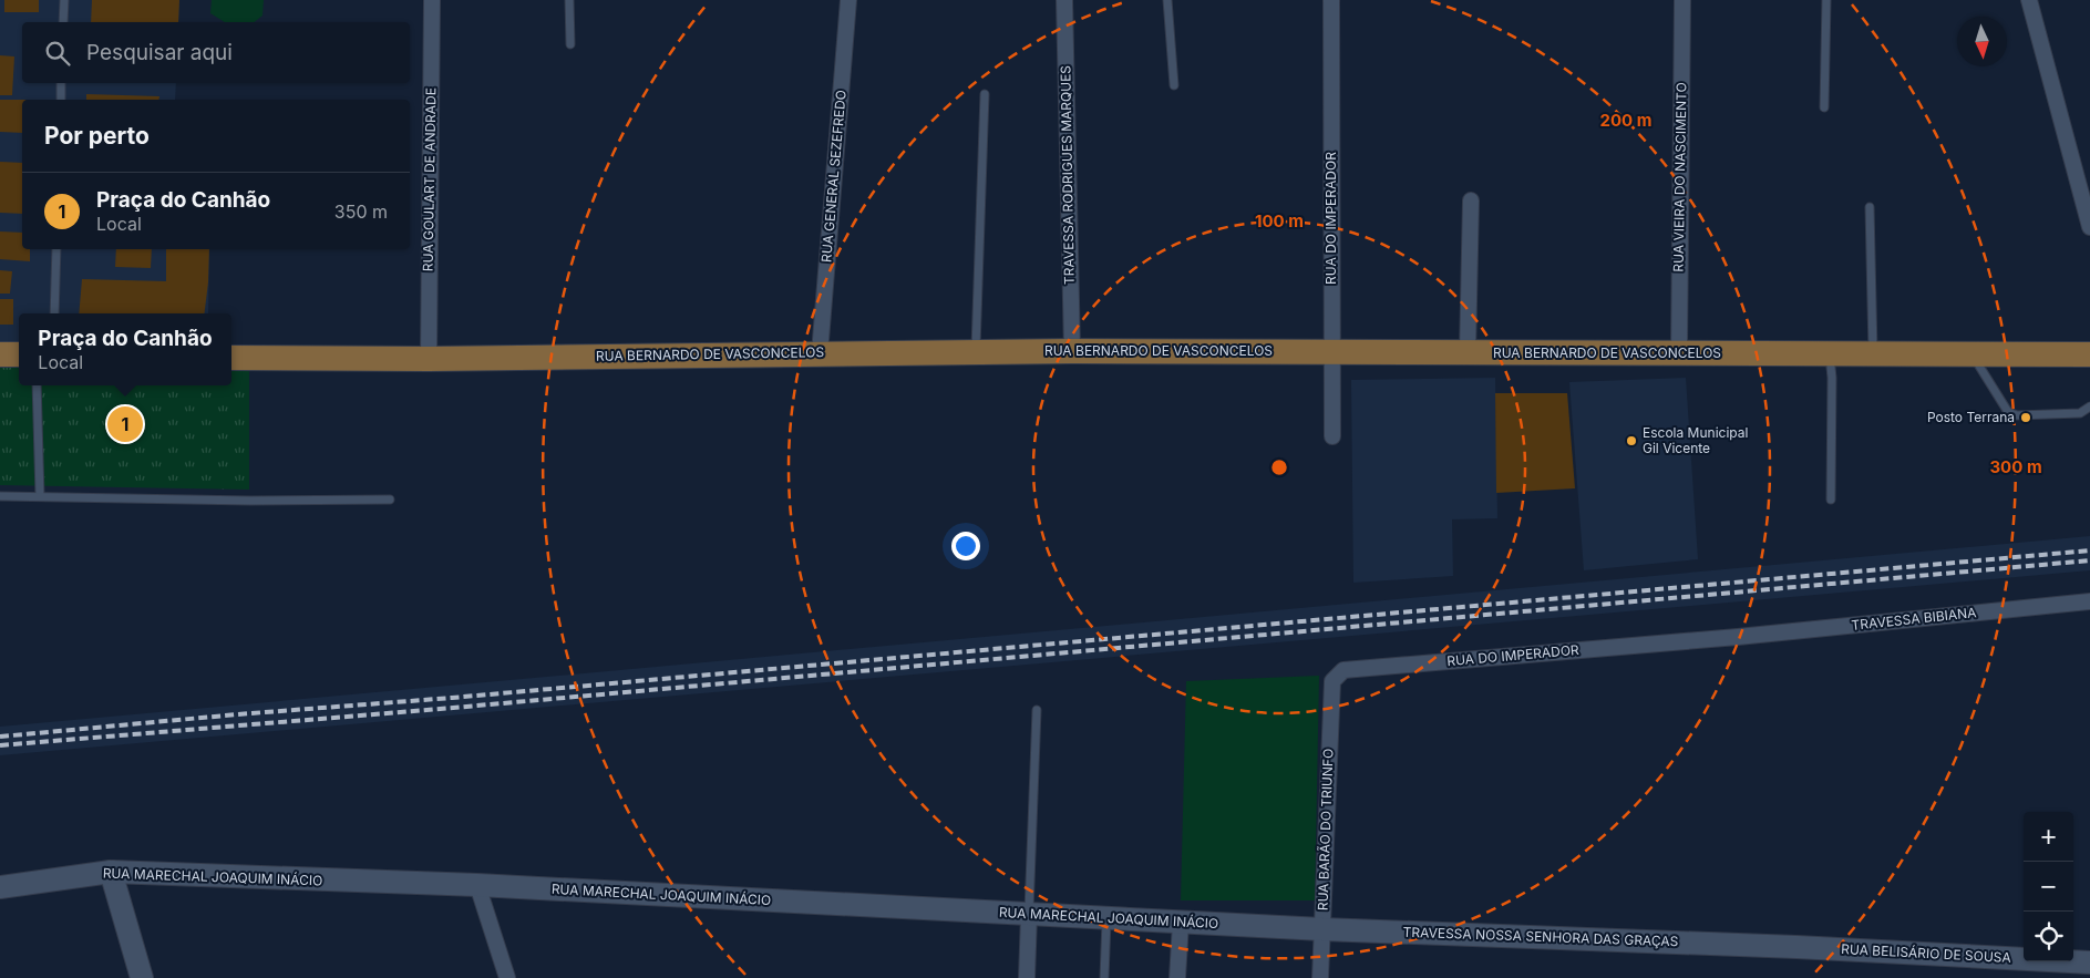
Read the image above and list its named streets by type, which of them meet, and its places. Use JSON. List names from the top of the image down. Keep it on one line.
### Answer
{"streets":{"main road":["RUA BERNARDO DE VASCONCELOS"],"street":["TRAVESSA RODRIGUES MARQUES","RUA GENERAL SEZEFREDO","RUA VIEIRA DO NASCIMENTO","RUA GOULART DE ANDRADE","RUA DO IMPERADOR","TRAVESSA BIBIANA","RUA BARÃO DO TRIUNFO","RUA MARECHAL JOAQUIM INÁCIO","TRAVESSA NOSSA SENHORA DAS GRAÇAS","RUA BELISÁRIO DE SOUSA"]},"crossings":[["TRAVESSA RODRIGUES MARQUES","RUA BERNARDO DE VASCONCELOS"],["RUA GENERAL SEZEFREDO","RUA BERNARDO DE VASCONCELOS"],["RUA VIEIRA DO NASCIMENTO","RUA BERNARDO DE VASCONCELOS"],["RUA GOULART DE ANDRADE","RUA BERNARDO DE VASCONCELOS"],["RUA DO IMPERADOR","RUA BERNARDO DE VASCONCELOS"],["RUA DO IMPERADOR","TRAVESSA BIBIANA"],["RUA DO IMPERADOR","RUA BARÃO DO TRIUNFO"],["RUA BARÃO DO TRIUNFO","RUA MARECHAL JOAQUIM INÁCIO"],["RUA BARÃO DO TRIUNFO","TRAVESSA NOSSA SENHORA DAS GRAÇAS"],["RUA MARECHAL JOAQUIM INÁCIO","TRAVESSA NOSSA SENHORA DAS GRAÇAS"],["TRAVESSA NOSSA SENHORA DAS GRAÇAS","RUA BELISÁRIO DE SOUSA"]],"places":["Posto Terrana","Escola Municipal Gil Vicente"],"north":"bottom","page":{"search":"Pesquisar aqui","heading":"Por perto","list":[{"mark":"1","name":"Praça do Canhão","note":"Local","value":"350 m"}],"popup":["Praça do Canhão","Local"],"pins":"1","map_buttons":["+","−"]},"rings":["200 m","100 m","300 m"]}
